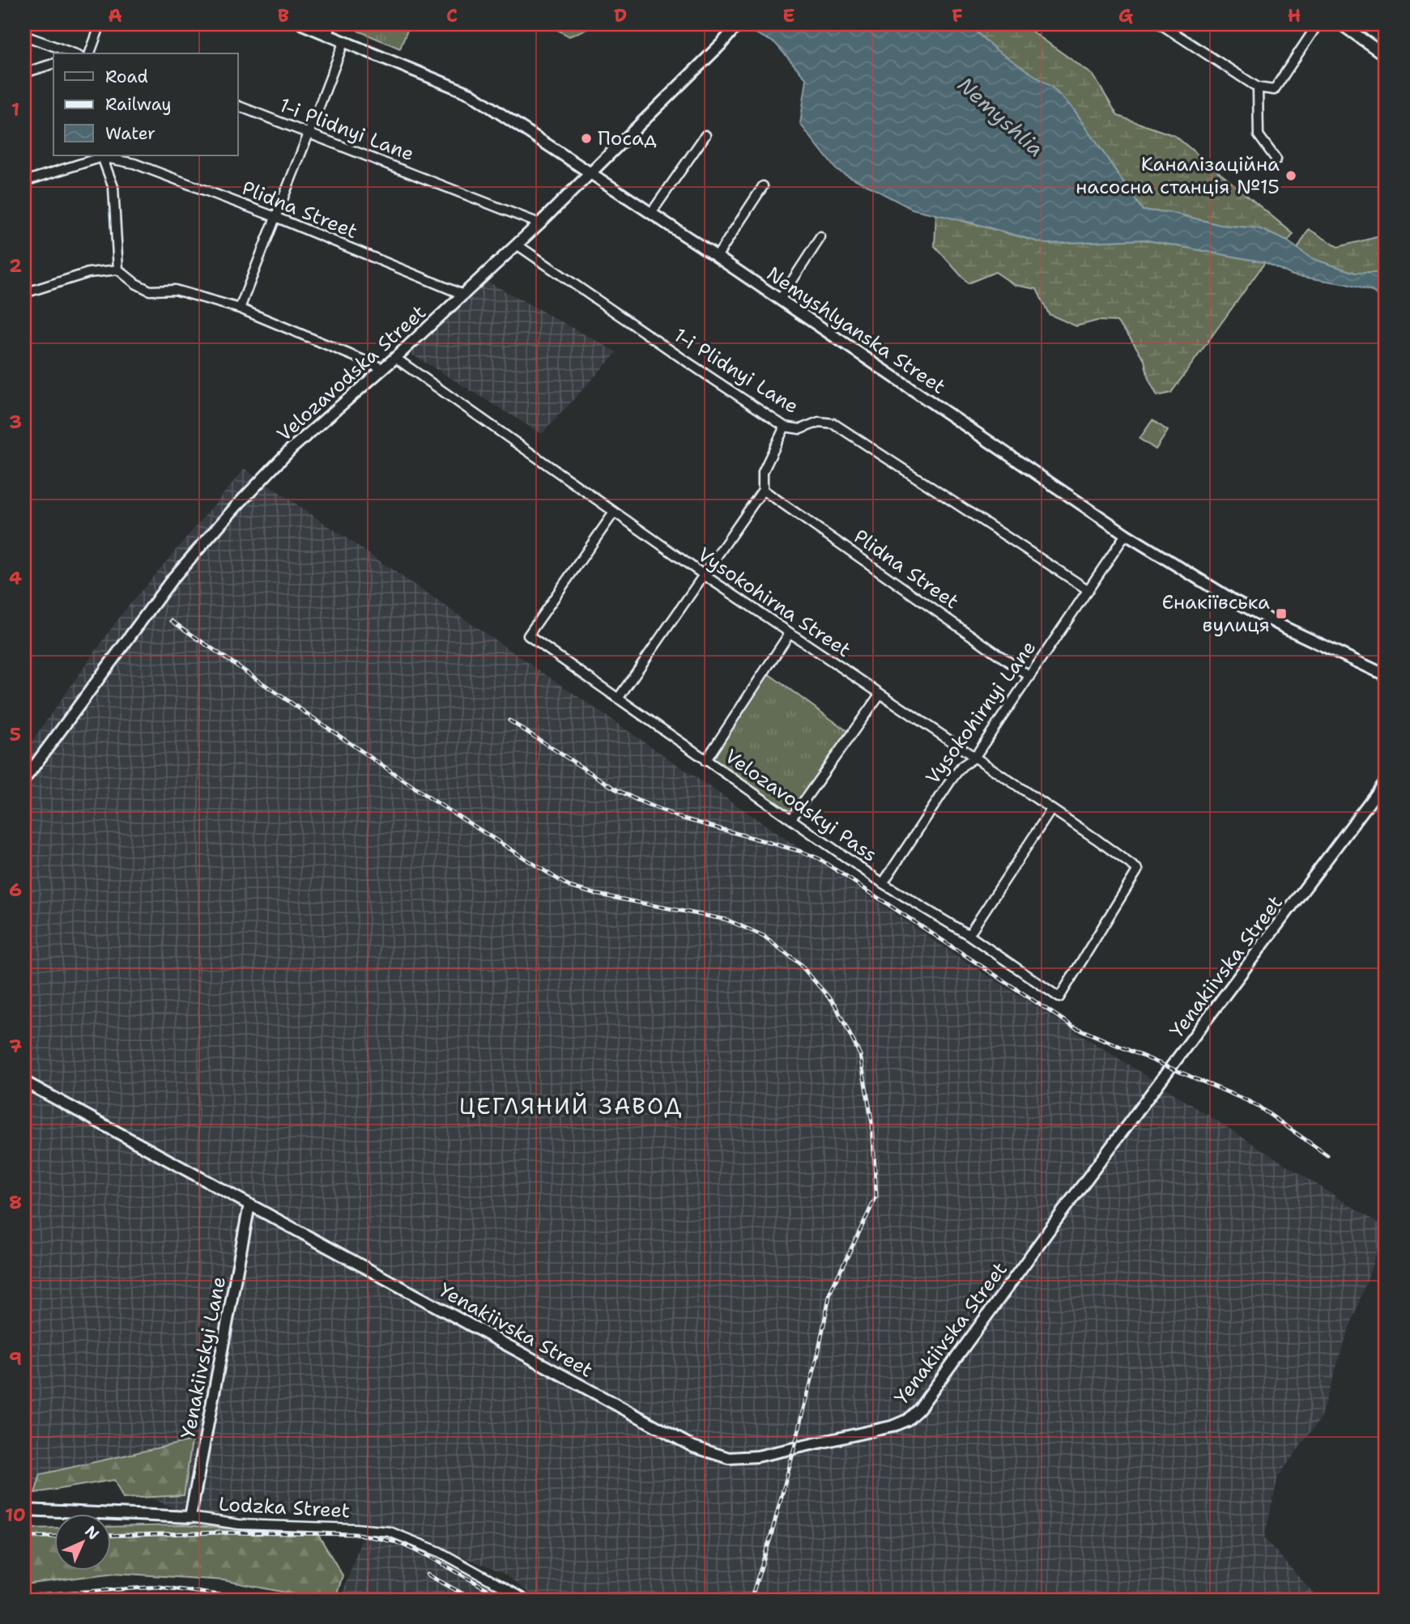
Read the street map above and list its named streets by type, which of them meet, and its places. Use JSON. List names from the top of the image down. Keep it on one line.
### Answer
{"streets":{"street":["1-i Plidnyi Lane","Plidna Street","Nemyshlyanska Street","Velozavodska Street","Vysokohirna Street","Vysokohirnyi Lane","Velozavodskyi Pass","Yenakiivska Street","Yenakiivskyi Lane","Lodzka Street"]},"crossings":[["1-i Plidnyi Lane","Velozavodska Street"],["1-i Plidnyi Lane","Vysokohirnyi Lane"],["Plidna Street","Velozavodska Street"],["Plidna Street","Vysokohirnyi Lane"],["Nemyshlyanska Street","Velozavodska Street"],["Nemyshlyanska Street","Vysokohirnyi Lane"],["Velozavodska Street","Vysokohirna Street"],["Vysokohirna Street","Vysokohirnyi Lane"],["Vysokohirna Street","Velozavodskyi Pass"],["Vysokohirnyi Lane","Velozavodskyi Pass"],["Yenakiivska Street","Yenakiivskyi Lane"],["Yenakiivskyi Lane","Lodzka Street"]],"districts":["ЦЕГЛЯНИЙ ЗАВОД"],"water":["Nemyshlia"],"places":{"other":["Посад","Каналізаційна насосна станція №15"],"transit":["Єнакіївська вулиця"]},"legend":["Road","Railway","Water"],"north":"top right","grid":{"columns":["A","B","C","D","E","F","G","H"],"rows":["1","2","3","4","5","6","7","8","9","10"]}}
